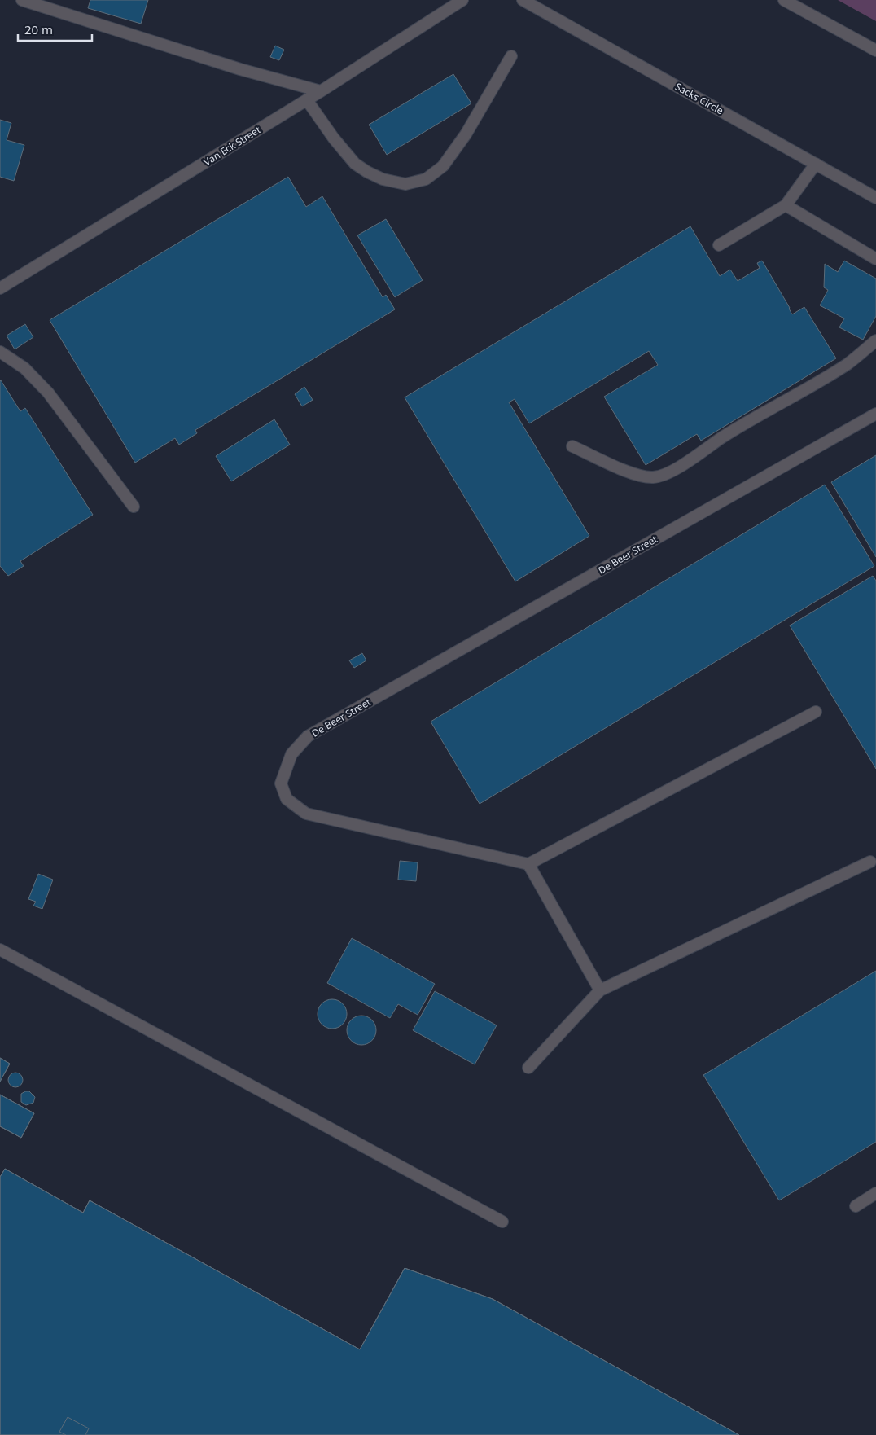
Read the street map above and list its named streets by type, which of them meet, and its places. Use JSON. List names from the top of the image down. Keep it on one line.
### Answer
{"streets":{"street":["Sacks Circle","Van Eck Street","De Beer Street"]},"scale_bar":"20 m"}
